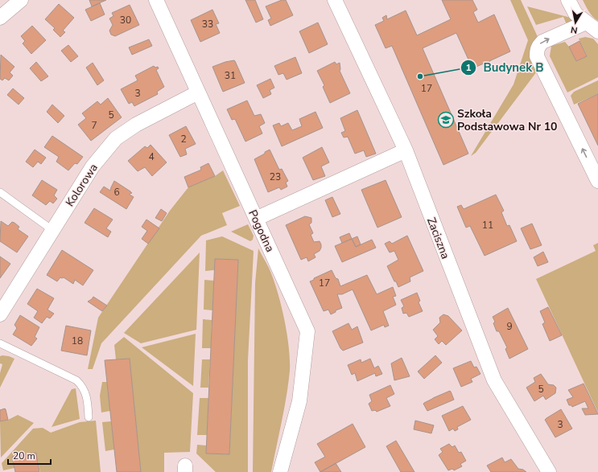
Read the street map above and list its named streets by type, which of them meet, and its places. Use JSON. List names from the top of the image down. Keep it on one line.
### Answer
{"streets":{"street":["Kolorowa","Pogodna","Zaciszna"]},"crossings":[["Kolorowa","Pogodna"]],"places":{"other":["Budynek B"],"school or university":["Szkoła Podstawowa Nr 10"]},"house_numbers":["30","33","31","17","3","5","7","2","4","23","6","11","17","9","18","5","3"],"scale_bar":"20 m","north":"bottom"}
